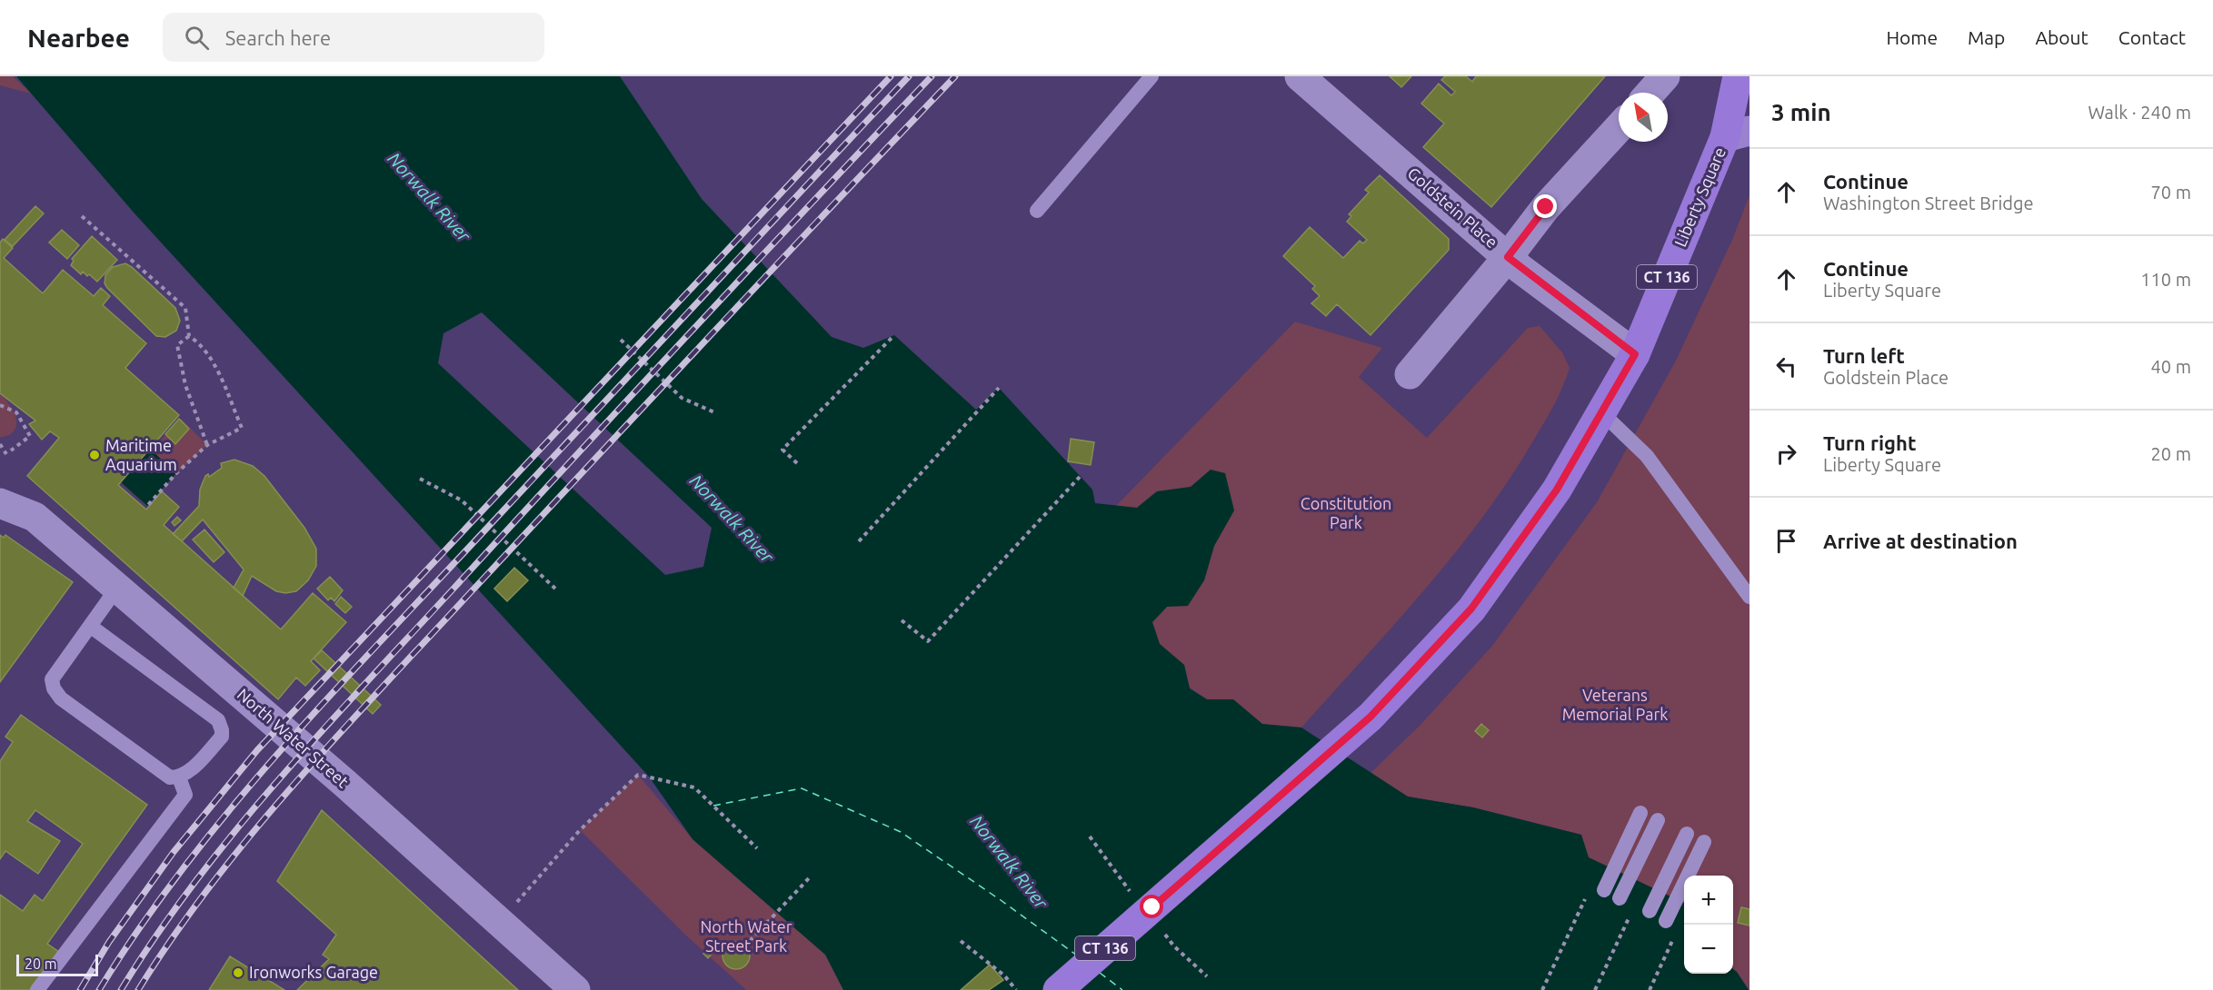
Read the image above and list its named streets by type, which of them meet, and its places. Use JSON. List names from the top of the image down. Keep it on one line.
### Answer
{"streets":{"main road":["Liberty Square","CT 136"],"street":["Goldstein Place","North Water Street"]},"crossings":[["Liberty Square","Goldstein Place"],["Liberty Square","CT 136"]],"water":["Norwalk River"],"parks":["Constitution Park","Veterans Memorial Park","North Water Street Park"],"places":["Maritime Aquarium","Ironworks Garage"],"scale_bar":"20 m","north":"top left","page":{"header":"Nearbee","search":"Search here","nav":["Home","Map","About","Contact"],"heading":["3 min","Walk · 240 m"],"list":[["Continue","Washington Street Bridge","70 m"],["Continue","Liberty Square","110 m"],["Turn left","Goldstein Place","40 m"],["Turn right","Liberty Square","20 m"],"Arrive at destination"],"map_buttons":["+","−"],"scale":"20 m"}}
